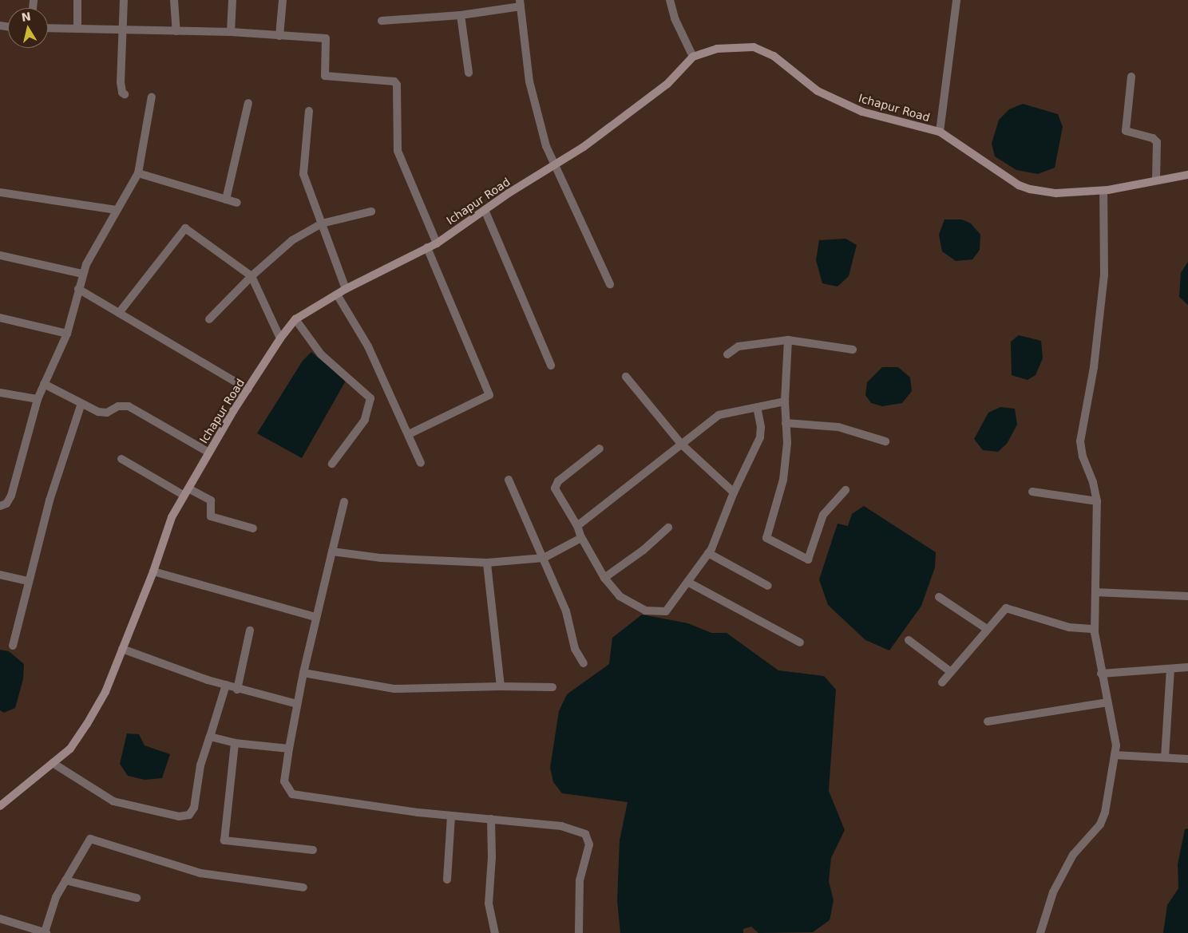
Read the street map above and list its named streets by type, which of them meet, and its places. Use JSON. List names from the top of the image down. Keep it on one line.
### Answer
{"streets":{"street":["Ichapur Road"]},"north":"top"}
